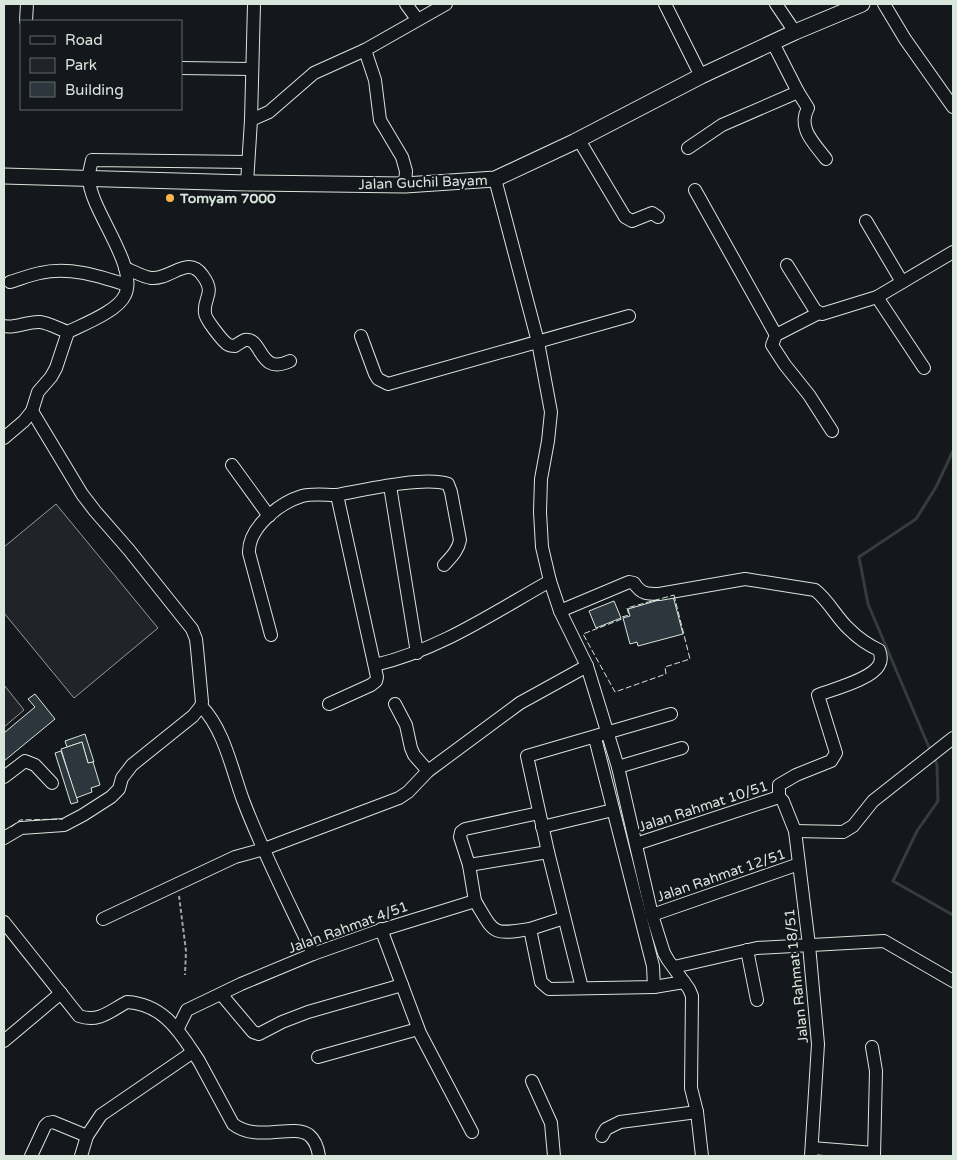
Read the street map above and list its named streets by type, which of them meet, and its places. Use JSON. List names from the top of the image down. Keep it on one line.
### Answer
{"streets":{"main road":["Jalan Guchil Bayam"],"street":["Jalan Rahmat 10/51","Jalan Rahmat 12/51","Jalan Rahmat 4/51","Jalan Rahmat 18/51"]},"crossings":[["Jalan Rahmat 10/51","Jalan Rahmat 18/51"],["Jalan Rahmat 12/51","Jalan Rahmat 18/51"]],"places":["Tomyam 7000"],"legend":["Road","Park","Building"]}
